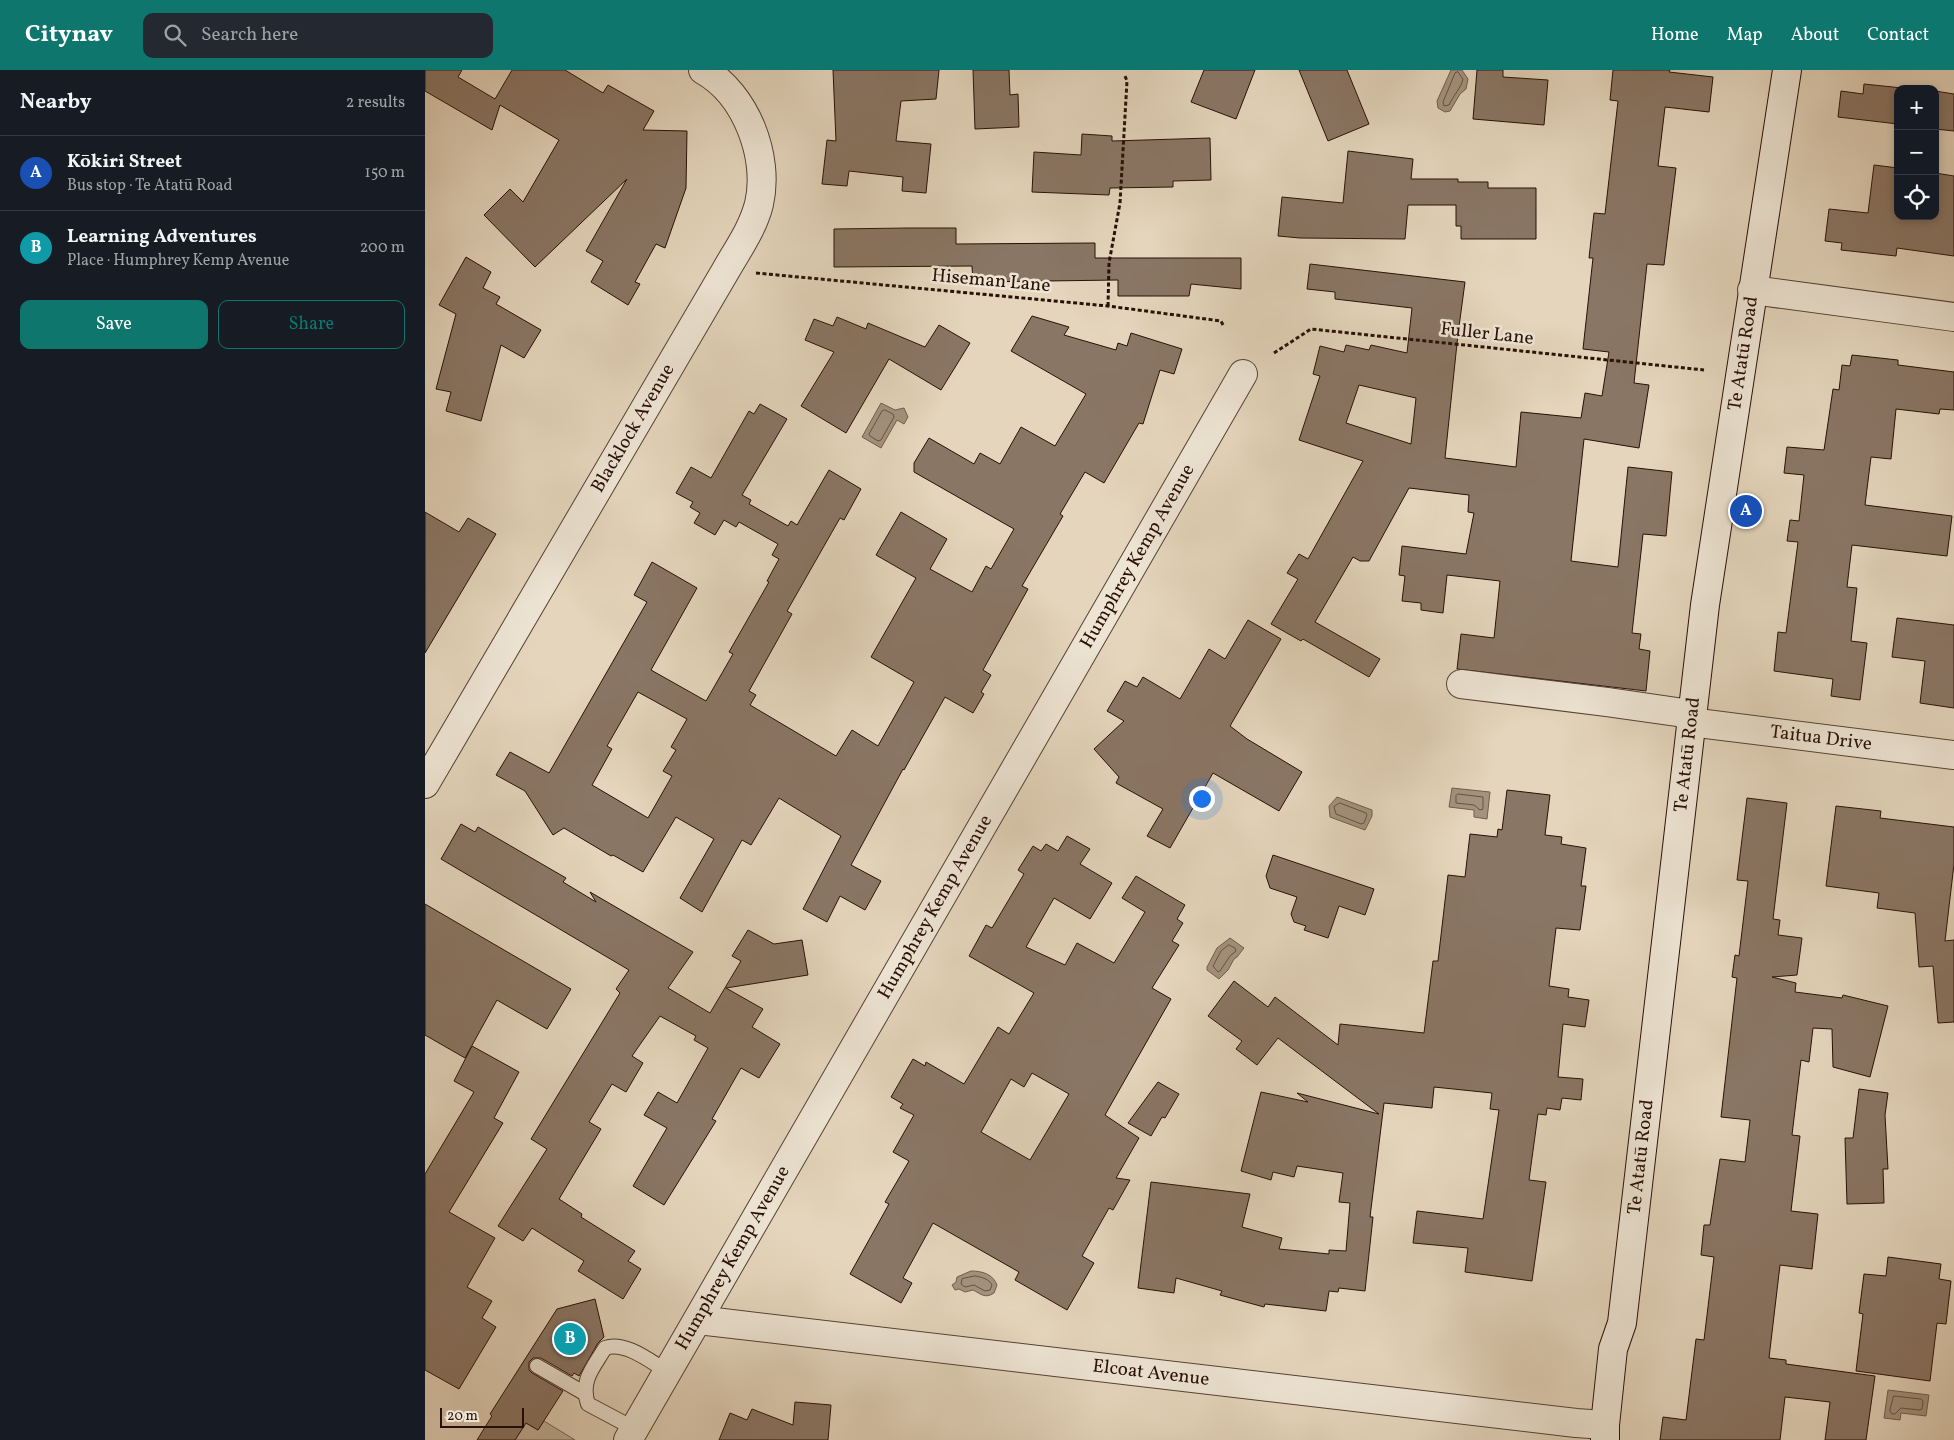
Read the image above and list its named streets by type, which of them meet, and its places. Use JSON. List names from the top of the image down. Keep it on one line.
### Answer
{"streets":{"street":["Te Atatū Road","Blacklock Avenue","Humphrey Kemp Avenue","Taitua Drive","Elcoat Avenue"],"path":["Hiseman Lane","Fuller Lane"]},"crossings":[["Te Atatū Road","Taitua Drive"],["Te Atatū Road","Elcoat Avenue"],["Humphrey Kemp Avenue","Elcoat Avenue"]],"scale_bar":"20 m","page":{"header":"Citynav","search":"Search here","nav":["Home","Map","About","Contact"],"heading":["Nearby","2 results"],"map_buttons":["+","−"],"list":[{"mark":"A","name":"Kōkiri Street","note":"Bus stop · Te Atatū Road","value":"150 m"},{"mark":"B","name":"Learning Adventures","note":"Place · Humphrey Kemp Avenue","value":"200 m"}],"buttons":["Save","Share"],"pins":["A","B"],"scale":"20 m"}}
